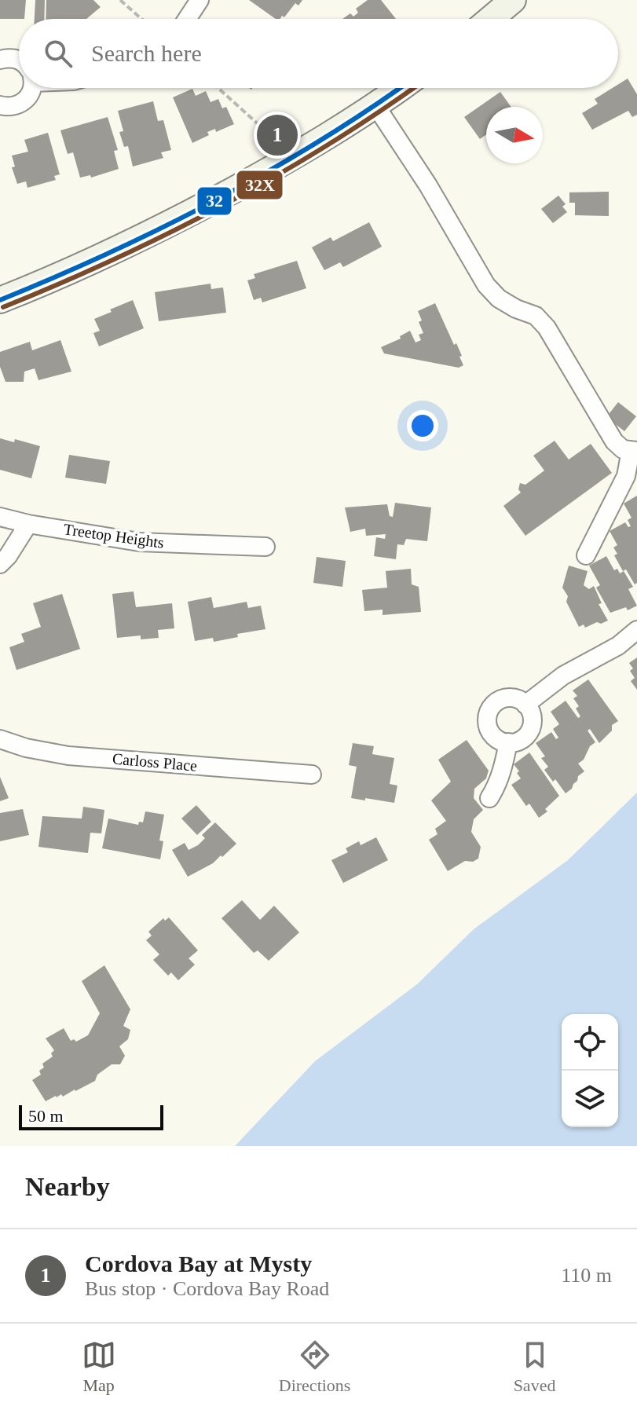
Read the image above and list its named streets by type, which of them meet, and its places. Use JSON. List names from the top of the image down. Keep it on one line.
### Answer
{"streets":{"street":["Treetop Heights","Carloss Place"]},"lines":["transit line 32","transit line 32X"],"scale_bar":"50 m","north":"right","page":{"search":"Search here","pins":"1","scale":"50 m","heading":"Nearby","list":[{"mark":"1","name":"Cordova Bay at Mysty","note":"Bus stop · Cordova Bay Road","value":"110 m"}],"nav":["Map","Directions","Saved"]}}
